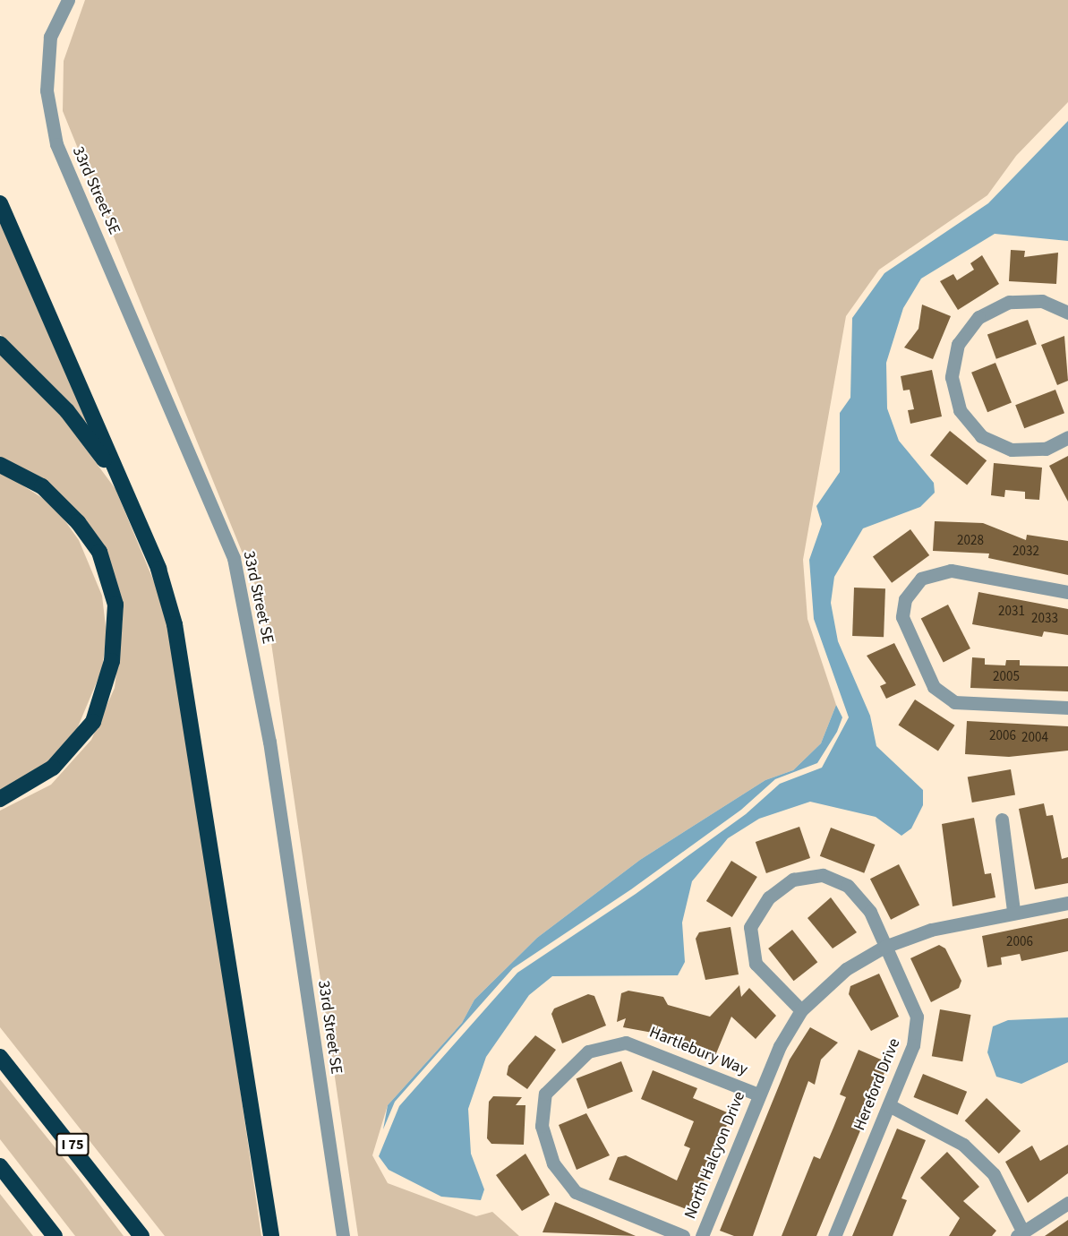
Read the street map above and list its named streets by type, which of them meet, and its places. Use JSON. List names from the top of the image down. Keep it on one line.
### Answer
{"streets":{"highway":["I 75"],"street":["33rd Street SE","Hartlebury Way","Hereford Drive","North Halcyon Drive"]},"crossings":[["Hartlebury Way","North Halcyon Drive"],["Hereford Drive","North Halcyon Drive"]],"house_numbers":["2028","2032","2031","2033","2005","2006","2004","2006"]}
